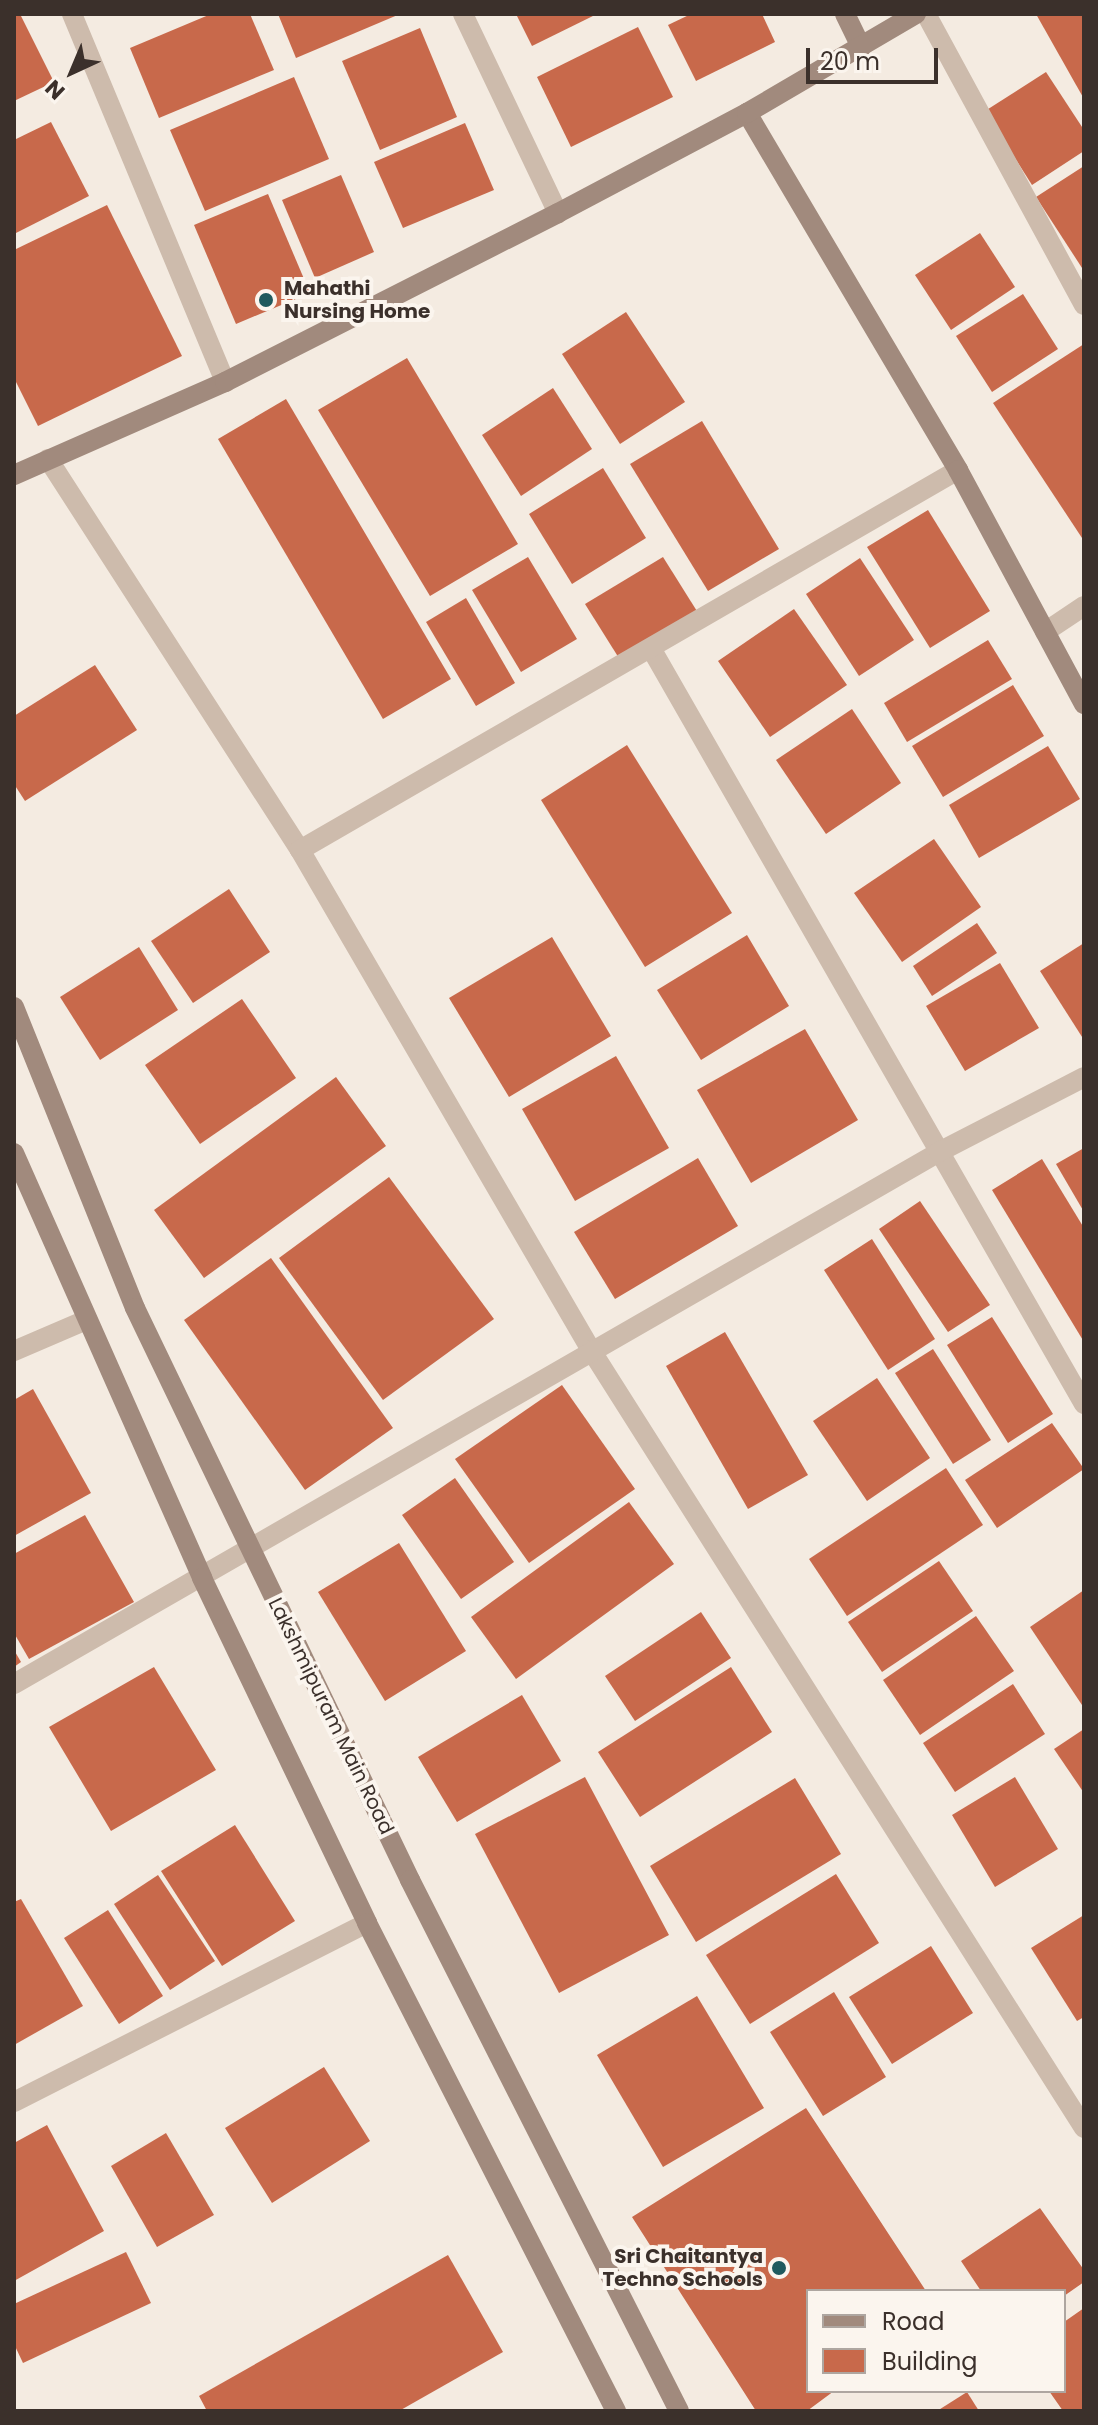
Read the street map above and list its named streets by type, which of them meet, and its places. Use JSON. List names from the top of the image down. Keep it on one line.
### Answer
{"streets":{"main road":["Lakshmipuram Main Road"]},"places":["Mahathi Nursing Home","Sri Chaitantya Techno Schools"],"legend":["Road","Building"],"scale_bar":"20 m","north":"bottom left"}
